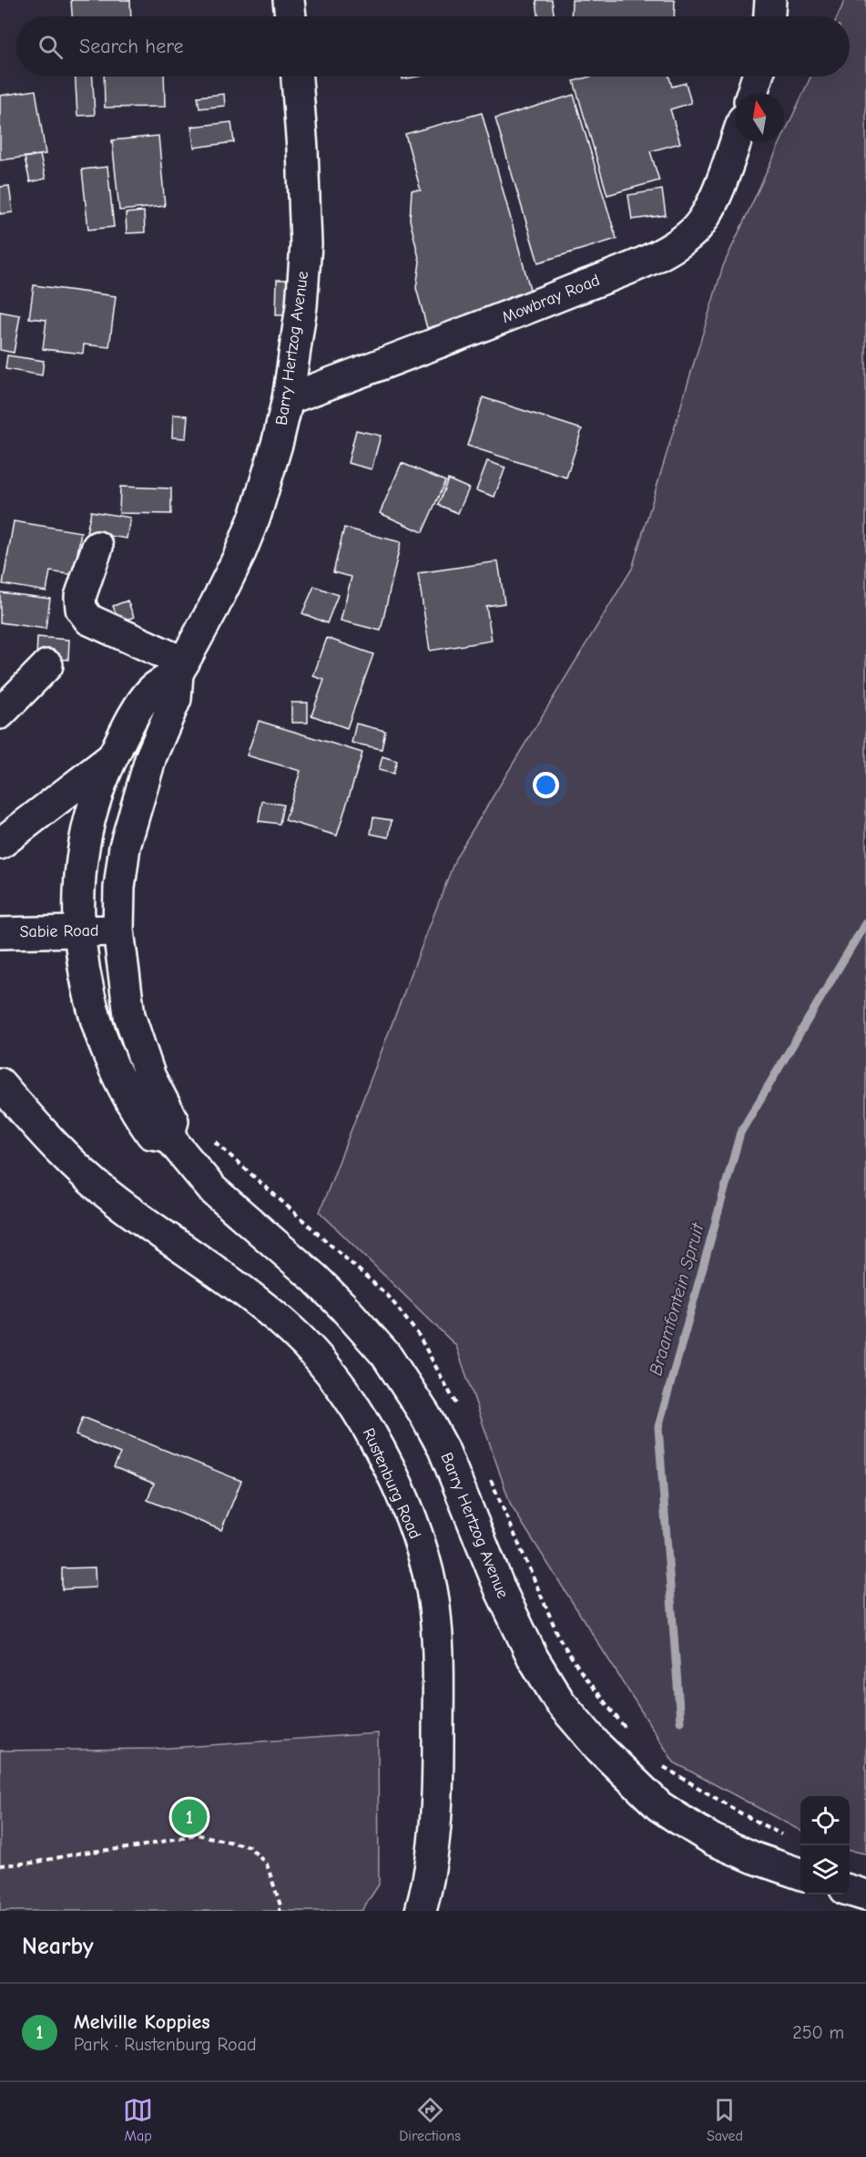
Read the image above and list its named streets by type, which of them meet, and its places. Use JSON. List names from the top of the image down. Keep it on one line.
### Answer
{"streets":{"main road":["Mowbray Road","Barry Hertzog Avenue","Sabie Road","Rustenburg Road"]},"crossings":[["Mowbray Road","Barry Hertzog Avenue"],["Barry Hertzog Avenue","Sabie Road"]],"water":["Braamfontein Spruit"],"north":"top","page":{"search":"Search here","pins":"1","heading":"Nearby","list":[{"mark":"1","name":"Melville Koppies","note":"Park · Rustenburg Road","value":"250 m"}],"nav":["Map","Directions","Saved"]}}
